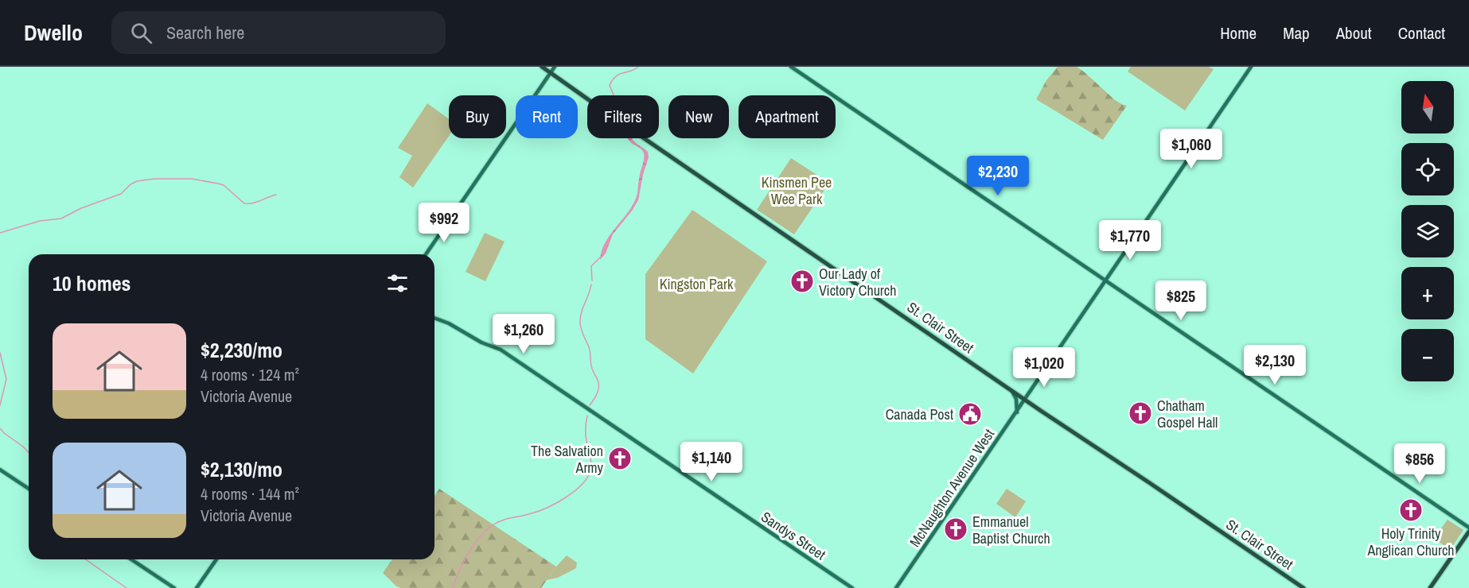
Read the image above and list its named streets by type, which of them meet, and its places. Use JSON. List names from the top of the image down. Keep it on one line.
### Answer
{"streets":{"main road":["St. Clair Street"],"street":["McNaughton Avenue West","Sandys Street"]},"crossings":[["St. Clair Street","McNaughton Avenue West"]],"parks":["Kinsmen Pee Wee Park","Kingston Park"],"places":{"church":["Our Lady of Victory Church","Chatham Gospel Hall","The Salvation Army","Holy Trinity Anglican Church","Emmanuel Baptist Church"],"public building":["Canada Post"]},"north":"top","page":{"header":"Dwello","search":"Search here","nav":["Home","Map","About","Contact"],"map_buttons":["+","−"],"chip":["Buy","Rent","Filters","New","Apartment"],"price":["$1,060","$2,230","$992","$1,770","$825","$1,260","$2,130","$1,020","$1,140","$856"],"heading":"10 homes","list":[{"name":"$2,230/mo","note":"4 rooms · 124 m² · Victoria Avenue"},{"name":"$2,130/mo","note":"4 rooms · 144 m² · Victoria Avenue"}]}}
